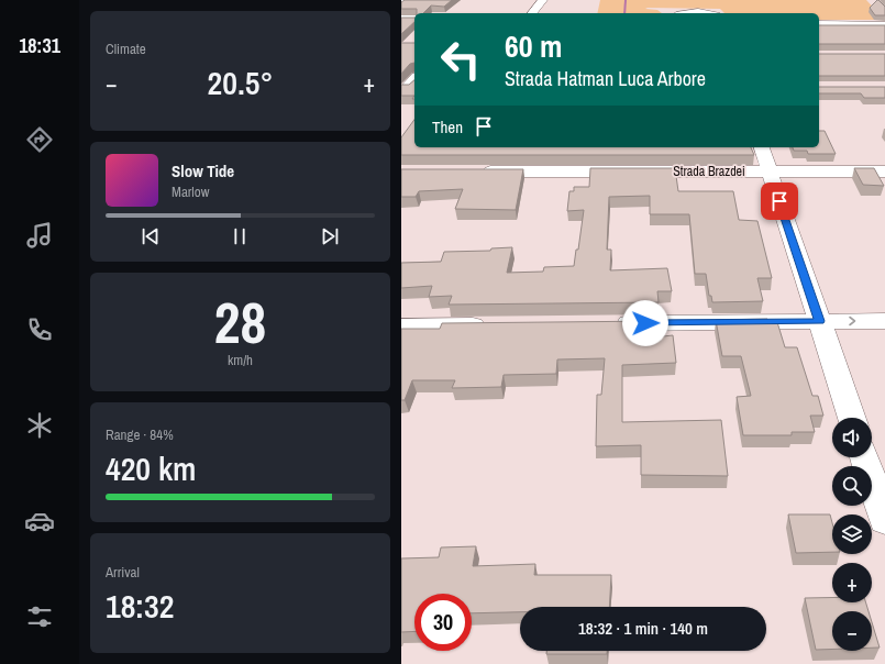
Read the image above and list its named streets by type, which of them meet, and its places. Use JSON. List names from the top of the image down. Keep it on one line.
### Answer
{"streets":{"street":["Strada Brazdei"]},"page":{"tabs":"18:31","tile":["Climate",["28","km/h"],["Range · 84%","420 km"],["Arrival","18:32"]],"turn":["60 m","Strada Hatman Luca Arbore"],"heat":["−","20.5°","+"],"then":"Then","song":["Slow Tide","Marlow"],"map_buttons":["+","−"],"limit":"30","trip":"18:32 · 1 min · 140 m"}}
